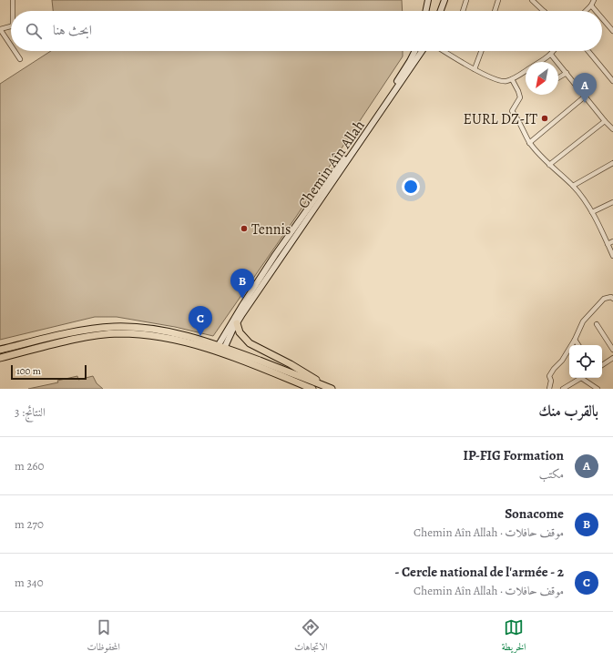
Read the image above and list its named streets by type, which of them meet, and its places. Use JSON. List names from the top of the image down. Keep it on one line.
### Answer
{"streets":{"main road":["Chemin Aîn Allah"]},"places":["EURL DZ-IT","Tennis"],"scale_bar":"100 m","north":"bottom left","page":{"search":"ابحث هنا","pins":["A","B","C"],"scale":"100 m","heading":["بالقرب منك","النتائج: 3"],"list":[{"mark":"A","name":"IP-FIG Formation","note":"مكتب","value":"260 m"},{"mark":"B","name":"Sonacome","note":"موقف حافلات · Chemin Aîn Allah","value":"270 m"},{"mark":"C","name":"Cercle national de l'armée - 2 -","note":"موقف حافلات · Chemin Aîn Allah","value":"340 m"}],"nav":["الخريطة","الاتجاهات","المحفوظات"]}}
